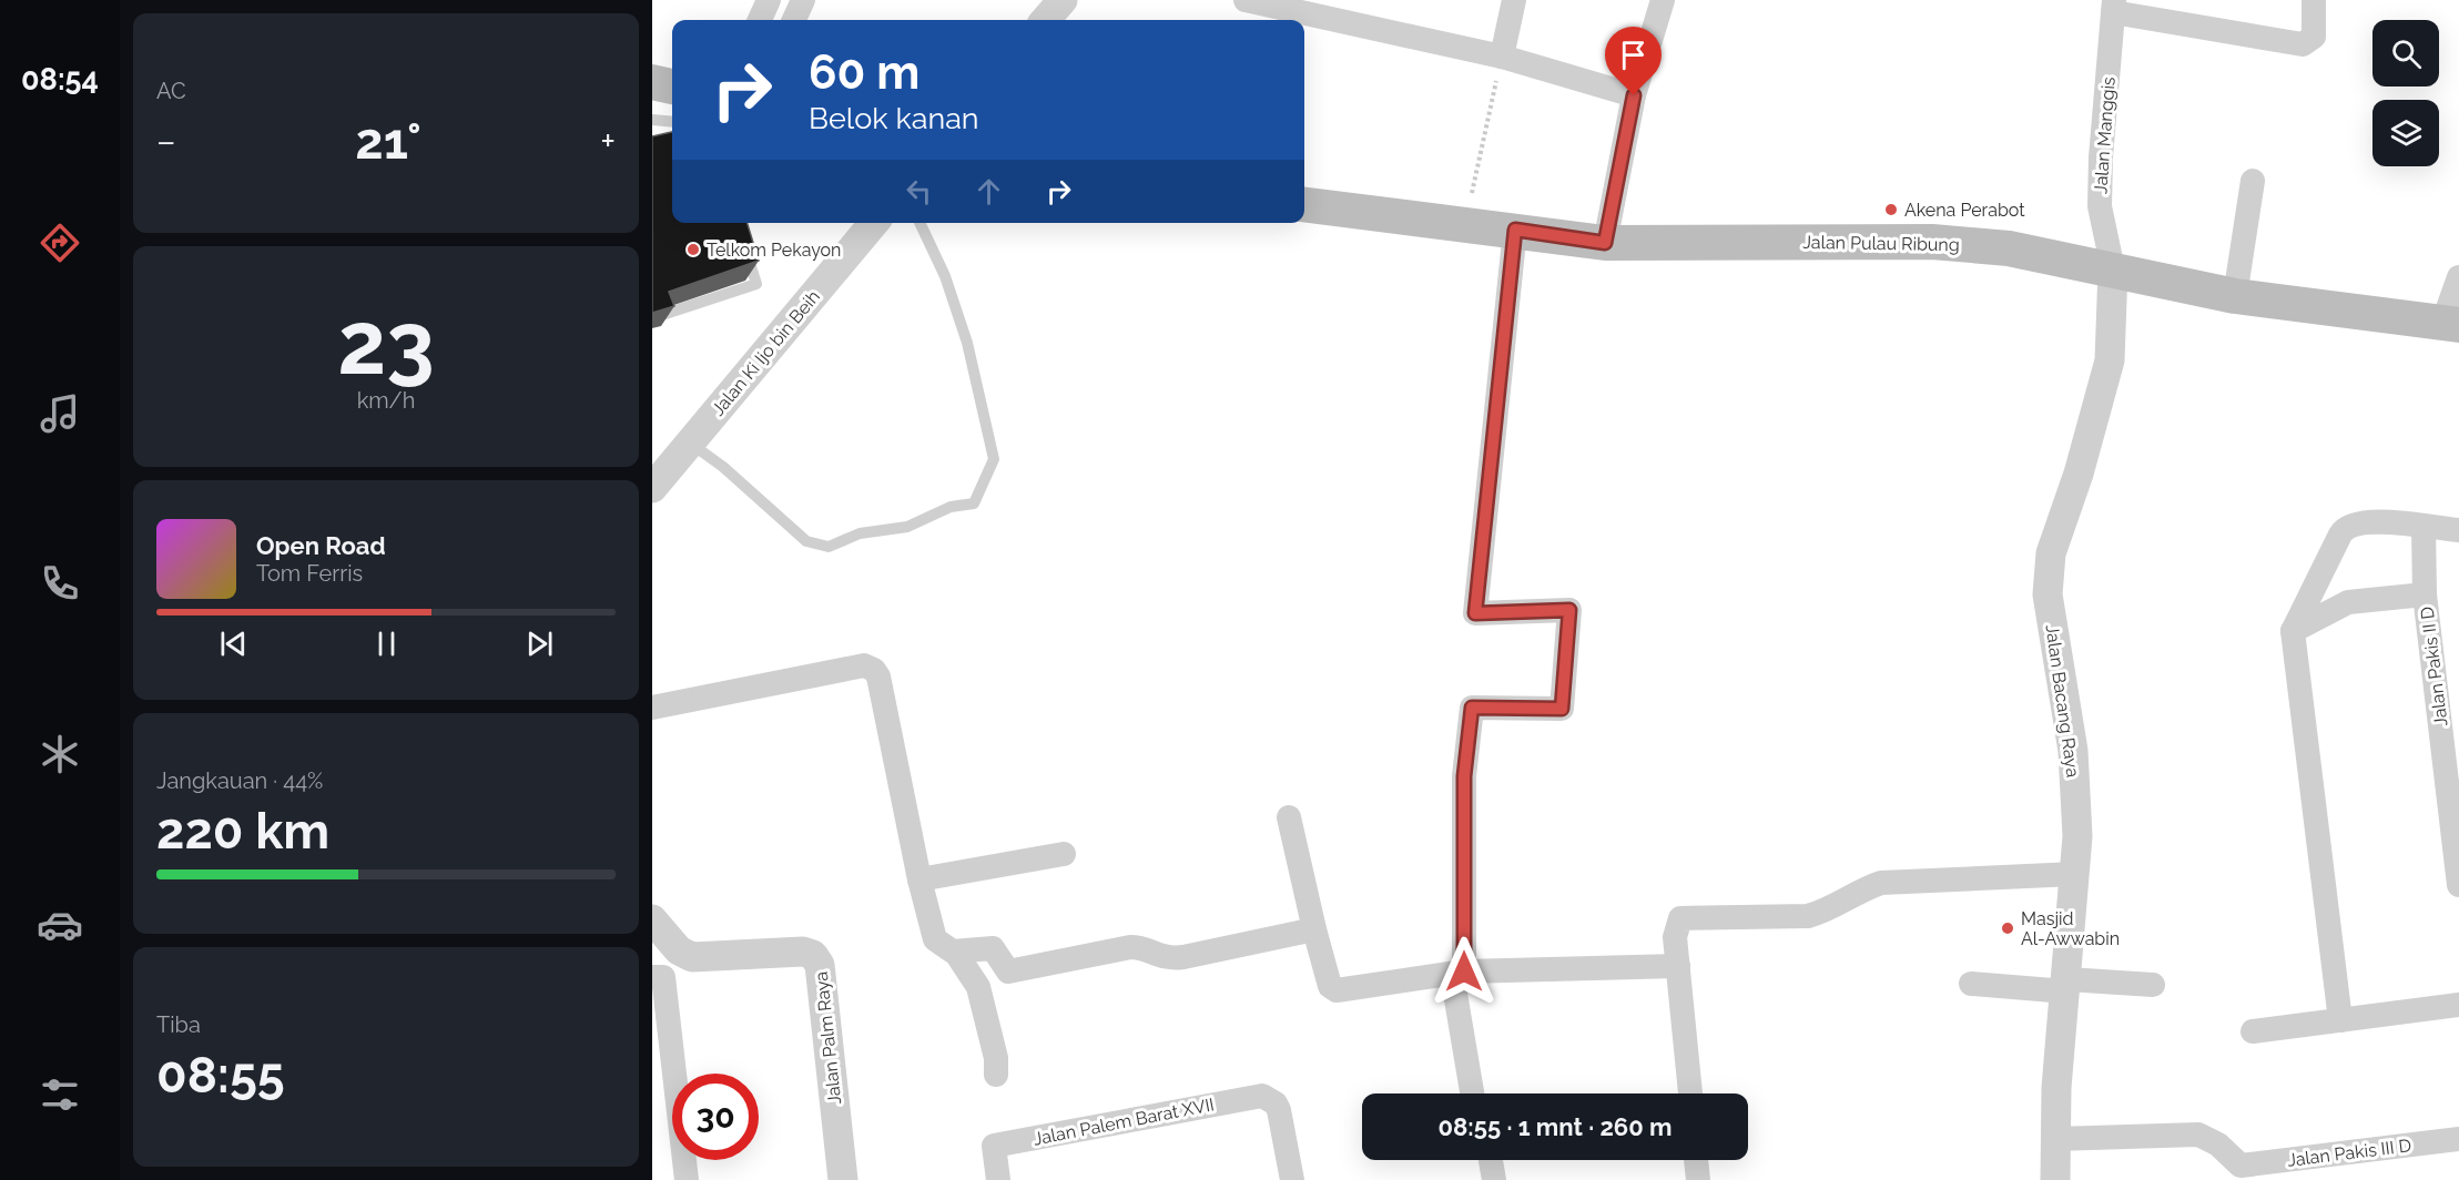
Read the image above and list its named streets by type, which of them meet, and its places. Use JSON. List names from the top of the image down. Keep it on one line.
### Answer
{"streets":{"main road":["Jalan Pulau Ribung"],"street":["Jalan Manggis","Jalan Ki Ijo bin Beih","Jalan Pakis II D","Jalan Bacang Raya","Jalan Palm Raya","Jalan Palem Barat XVII","Jalan Pakis III D"]},"crossings":[["Jalan Manggis","Jalan Pulau Ribung"],["Jalan Manggis","Jalan Bacang Raya"],["Jalan Pulau Ribung","Jalan Bacang Raya"],["Jalan Bacang Raya","Jalan Pakis III D"]],"places":["Akena Perabot","Telkom Pekayon","Masjid Al-Awwabin"],"page":{"tabs":"08:54","tile":["AC",["23","km/h"],["Jangkauan · 44%","220 km"],["Tiba","08:55"]],"turn":["60 m","Belok kanan"],"heat":["−","21°","+"],"song":["Open Road","Tom Ferris"],"limit":"30","trip":"08:55 · 1 mnt · 260 m"}}
